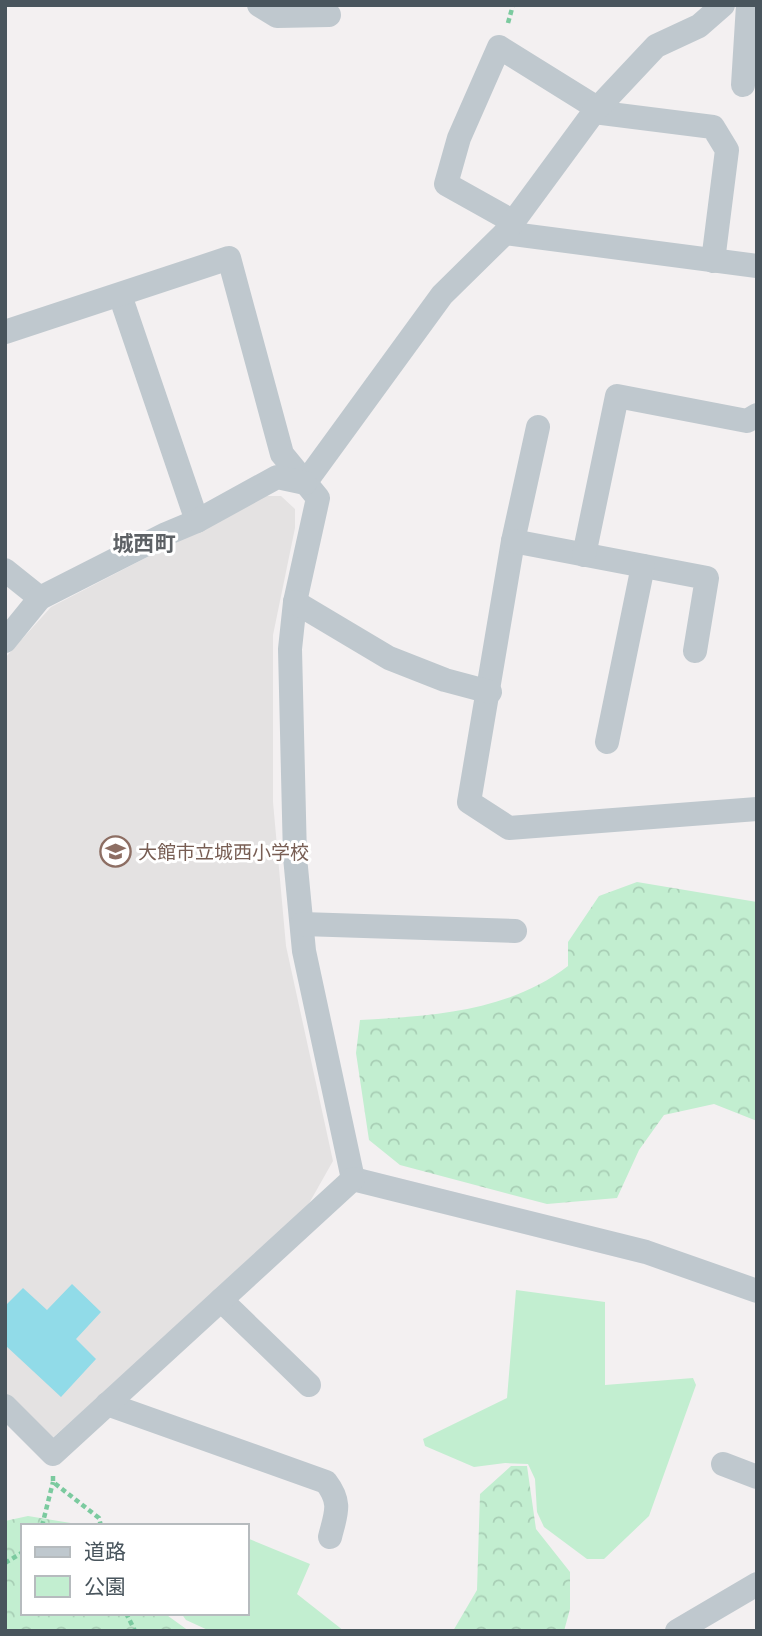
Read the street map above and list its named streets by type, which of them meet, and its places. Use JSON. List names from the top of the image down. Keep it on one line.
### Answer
{"districts":["城西町"],"places":{"school or university":["大館市立城西小学校"]},"legend":["道路","公園"]}
